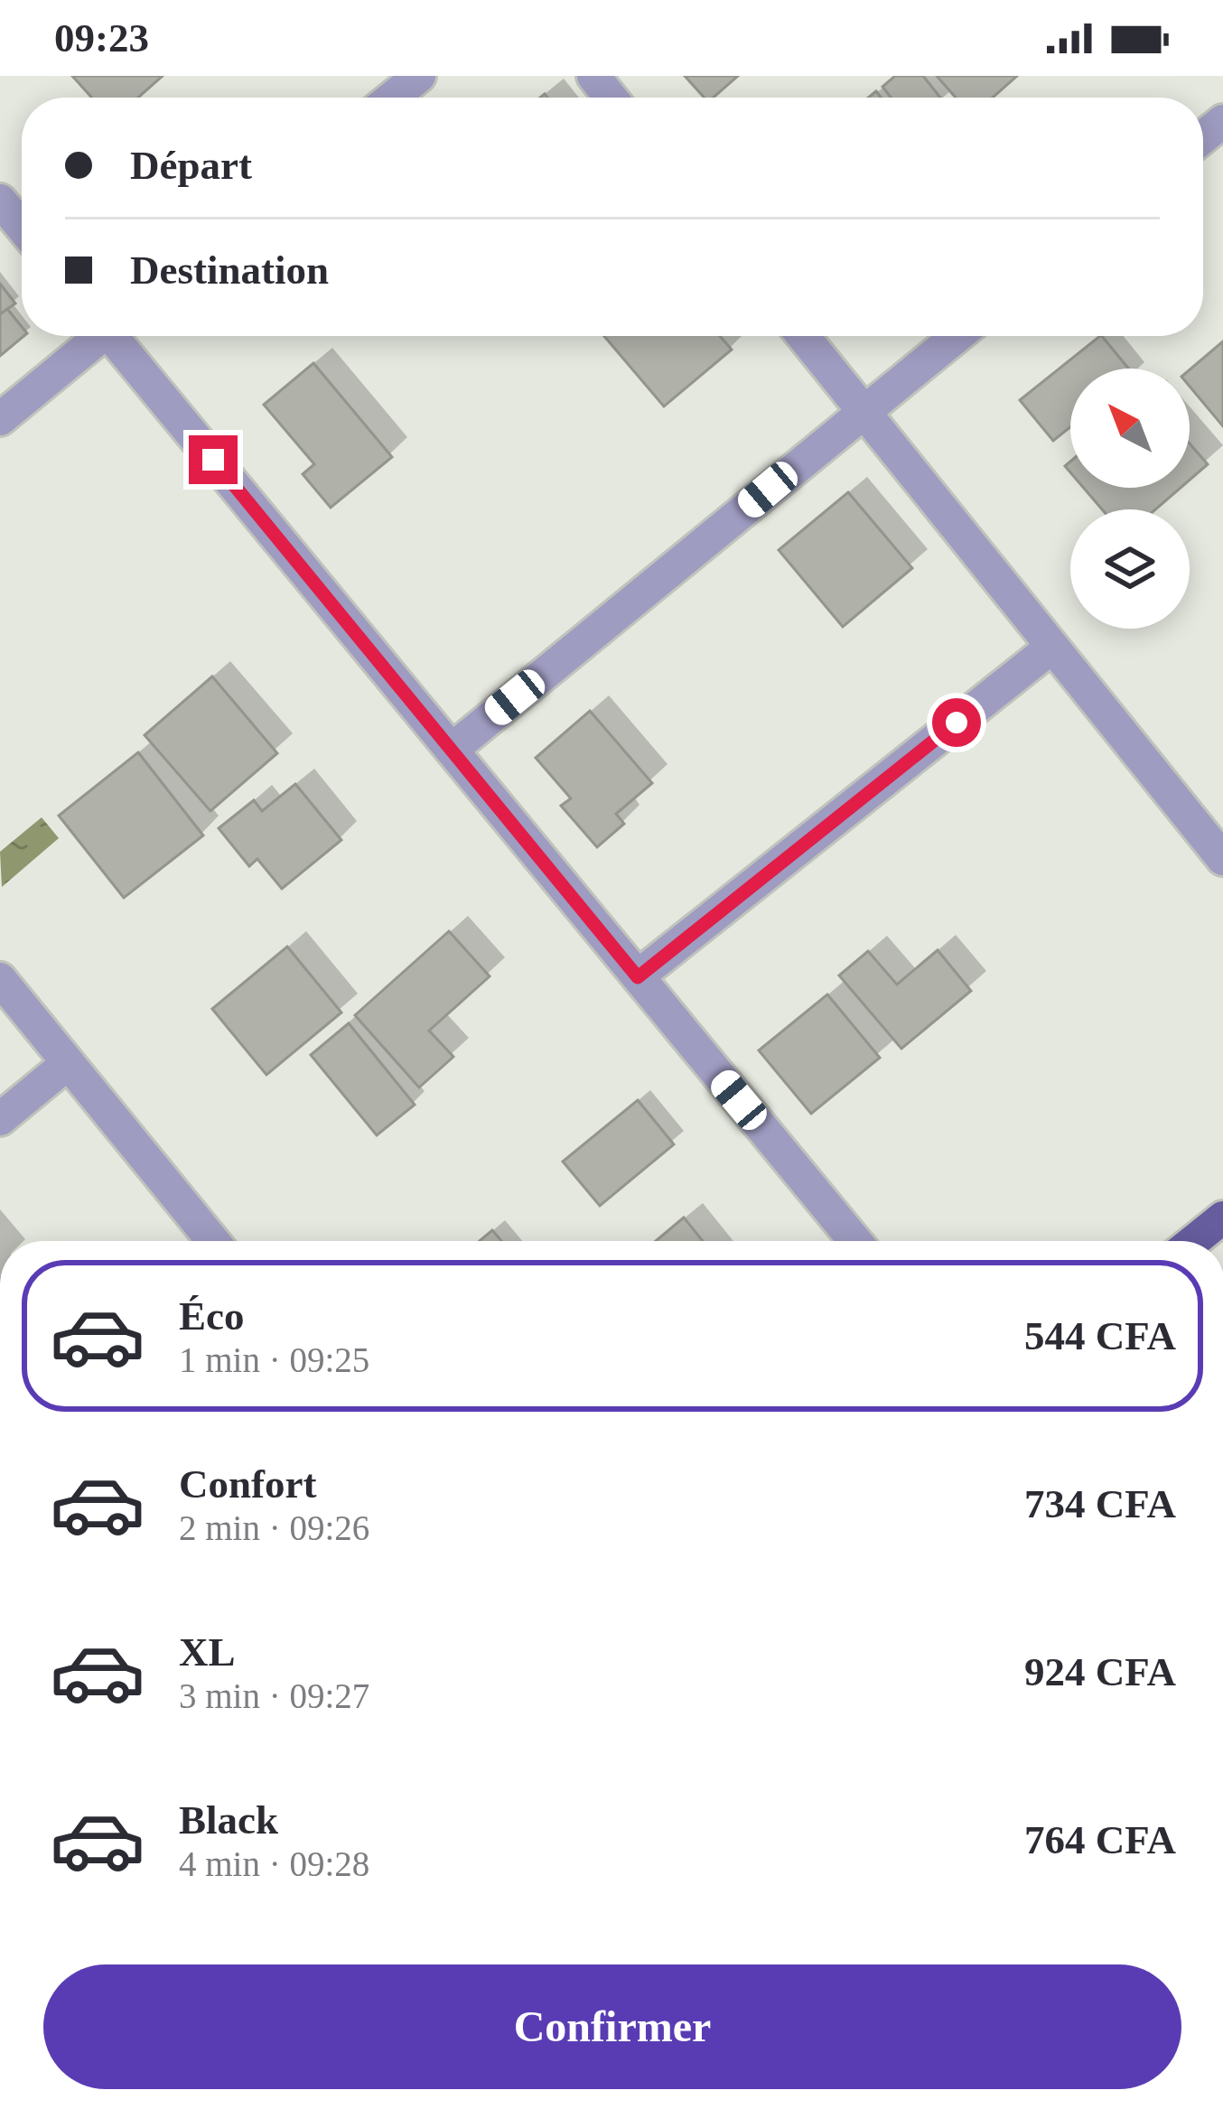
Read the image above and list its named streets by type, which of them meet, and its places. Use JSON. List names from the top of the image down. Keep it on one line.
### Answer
{"north":"top left","page":{"status":"09:23","banner":["Départ","Destination"],"list":[{"name":"Éco","note":"1 min · 09:25","value":"544 CFA"},{"name":"Confort","note":"2 min · 09:26","value":"734 CFA"},{"name":"XL","note":"3 min · 09:27","value":"924 CFA"},{"name":"Black","note":"4 min · 09:28","value":"764 CFA"}],"buttons":"Confirmer"}}
